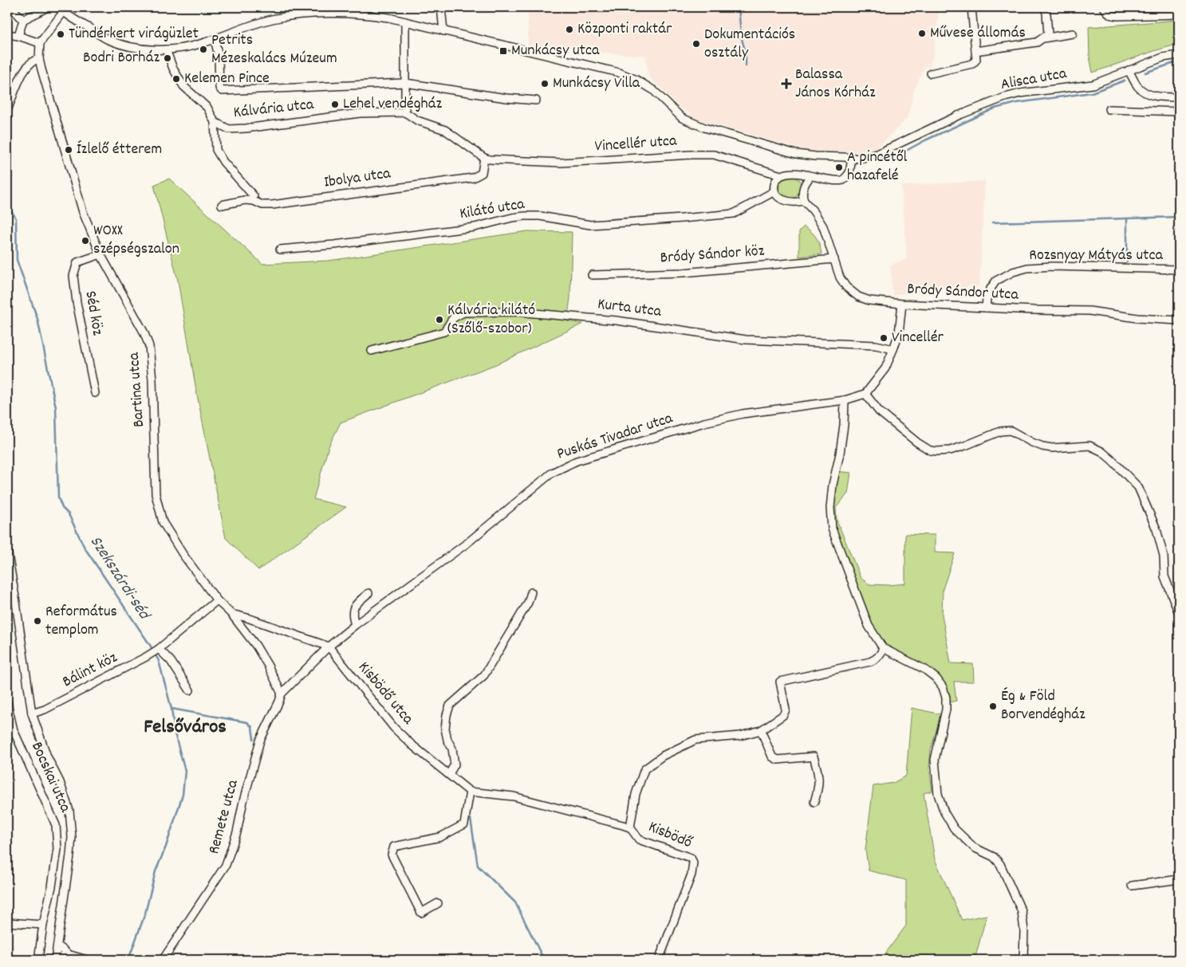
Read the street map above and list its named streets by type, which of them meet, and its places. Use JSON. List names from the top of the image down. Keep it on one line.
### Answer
{"streets":{"street":["Alisca utca","Kálvária utca","Vincellér utca","Ibolya utca","Kilátó utca","Bródy Sándor köz","Rozsnyay Mátyás utca","Bródy Sándor utca","Kurta utca","Séd köz","Bartina utca","Puskás Tivadar utca","Bálint köz","Kisbödő utca","Bocskai utca","Remete utca","Kisbödő"]},"crossings":[["Alisca utca","Vincellér utca"],["Vincellér utca","Ibolya utca"],["Bródy Sándor köz","Bródy Sándor utca"],["Rozsnyay Mátyás utca","Bródy Sándor utca"],["Séd köz","Bartina utca"],["Bartina utca","Puskás Tivadar utca"],["Bartina utca","Bálint köz"],["Bartina utca","Remete utca"],["Puskás Tivadar utca","Kisbödő utca"],["Puskás Tivadar utca","Remete utca"],["Kisbödő utca","Kisbödő"]],"districts":["Felsőváros"],"water":["Szekszárdi-séd"],"places":{"other":["Központi raktár","Művese állomás","Tündérkert virágüzlet","Dokumentációs osztály","Petrits Mézeskalács Múzeum","Bodri Borház","Kelemen Pince","Munkácsy Villa","Lehel vendégház","Ízlelő étterem","A pincétől hazafelé","WOXX szépségszalon","Kálvária kilátó (Szőlő-szobor)","Vincellér","Református templom","Ég & Föld Borvendégház"],"transit":["Munkácsy utca"],"health":["Balassa János Kórház"]}}
